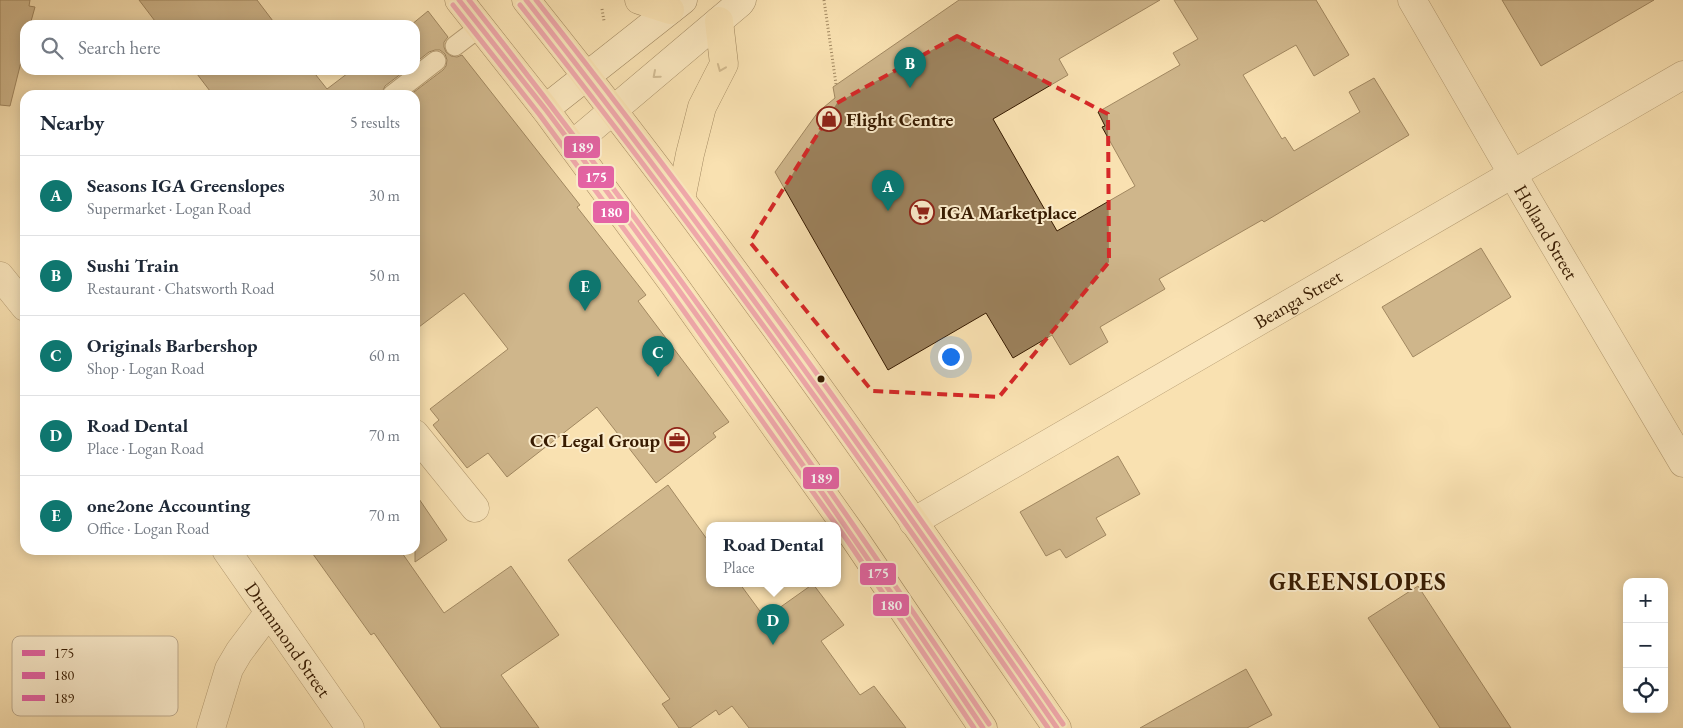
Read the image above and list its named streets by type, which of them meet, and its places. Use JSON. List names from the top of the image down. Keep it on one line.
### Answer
{"streets":{"street":["Holland Street","Beanga Street","Drummond Street"]},"crossings":[["Holland Street","Beanga Street"]],"districts":["GREENSLOPES"],"places":{"shop":["Flight Centre"],"supermarket":["IGA Marketplace"],"office":["CC Legal Group"]},"lines":["transit line 175","transit line 189","transit line 180"],"legend":["175","180","189"],"page":{"search":"Search here","pins":["B","A","E","C","D"],"heading":["Nearby","5 results"],"list":[{"mark":"A","name":"Seasons IGA Greenslopes","note":"Supermarket · Logan Road","value":"30 m"},{"mark":"B","name":"Sushi Train","note":"Restaurant · Chatsworth Road","value":"50 m"},{"mark":"C","name":"Originals Barbershop","note":"Shop · Logan Road","value":"60 m"},{"mark":"D","name":"Road Dental","note":"Place · Logan Road","value":"70 m"},{"mark":"E","name":"one2one Accounting","note":"Office · Logan Road","value":"70 m"}],"popup":["Road Dental","Place"],"map_buttons":["+","−"]}}
